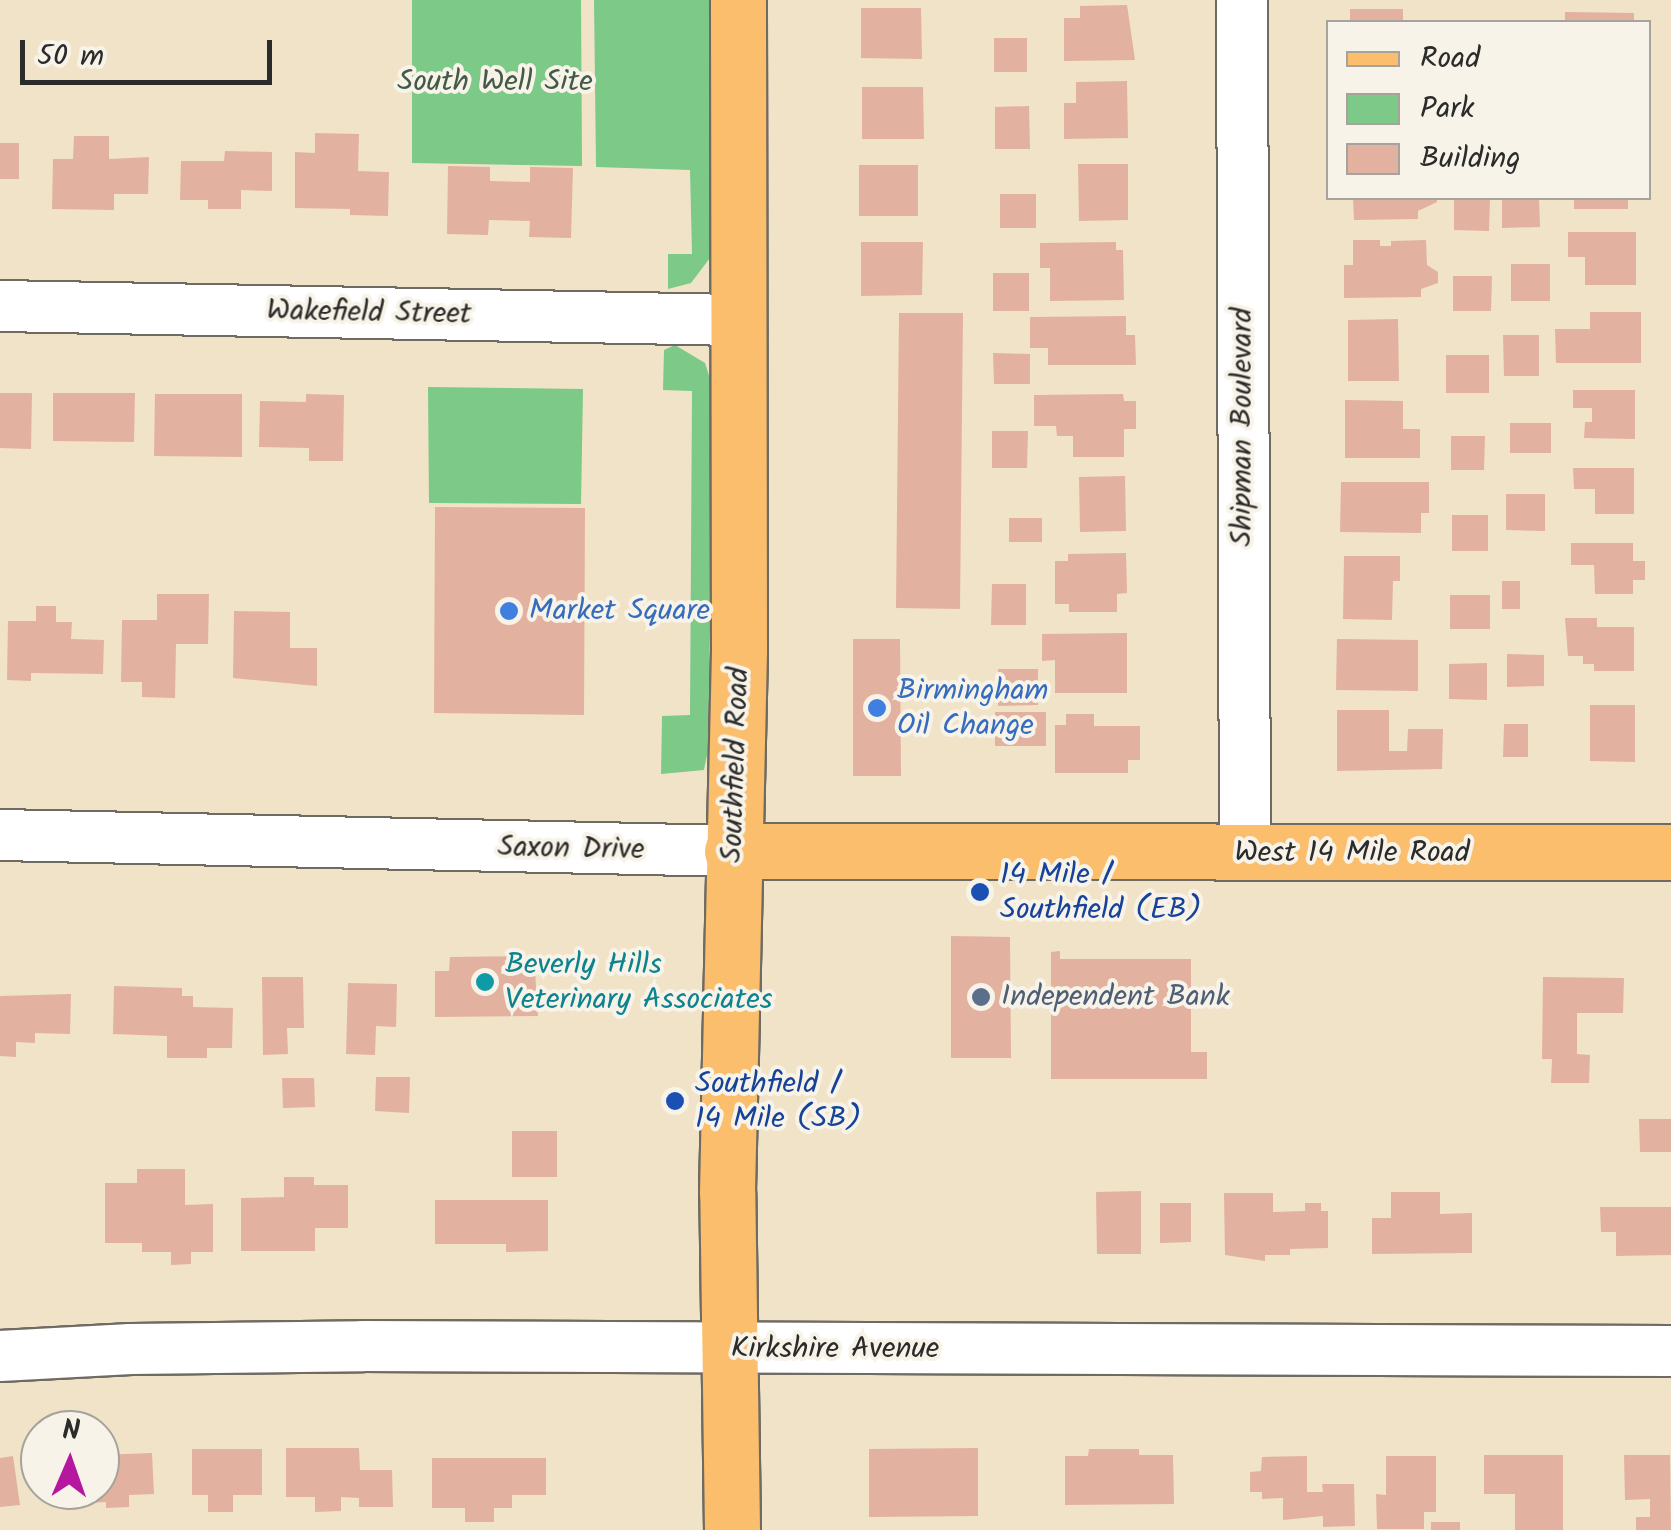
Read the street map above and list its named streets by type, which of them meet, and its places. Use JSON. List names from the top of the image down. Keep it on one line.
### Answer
{"streets":{"main road":["Southfield Road","West 14 Mile Road"],"street":["Wakefield Street","Shipman Boulevard","Saxon Drive","Kirkshire Avenue"]},"crossings":[["Wakefield Street","Southfield Road"],["Shipman Boulevard","West 14 Mile Road"],["Southfield Road","Saxon Drive"],["Southfield Road","West 14 Mile Road"],["Southfield Road","Kirkshire Avenue"],["Saxon Drive","West 14 Mile Road"]],"parks":["South Well Site"],"places":["Market Square","Birmingham Oil Change","14 Mile / Southfield (EB)","Beverly Hills Veterinary Associates","Independent Bank","Southfield / 14 Mile (SB)"],"legend":["Road","Park","Building"],"scale_bar":"50 m","north":"top"}
